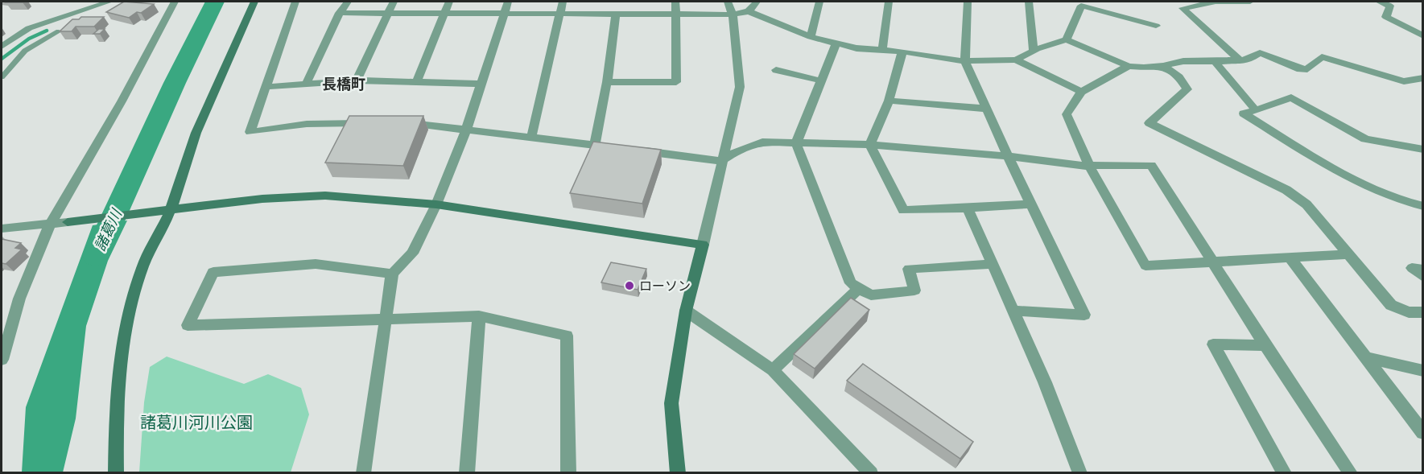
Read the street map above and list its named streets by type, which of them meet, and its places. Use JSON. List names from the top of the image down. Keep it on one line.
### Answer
{"districts":["長橋町"],"water":["諸葛川"],"parks":["諸葛川河川公園"],"places":["ローソン"]}
